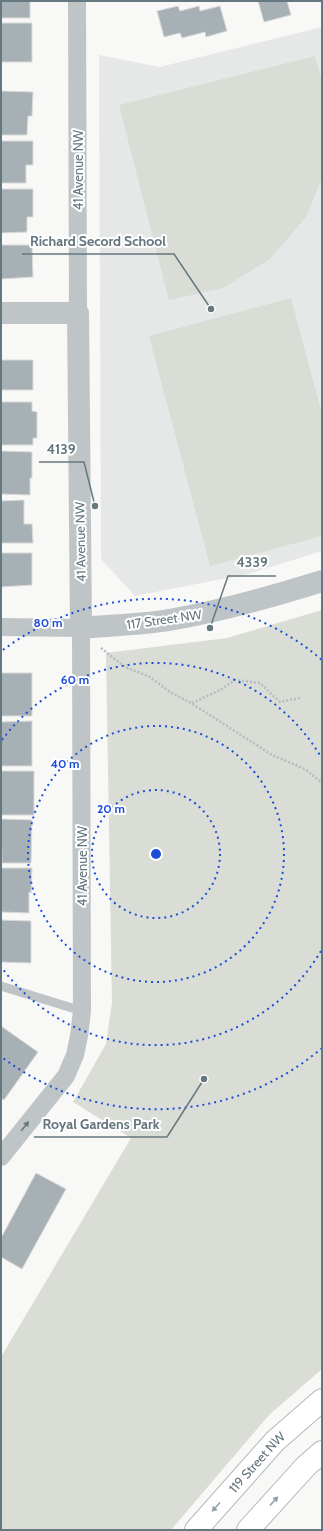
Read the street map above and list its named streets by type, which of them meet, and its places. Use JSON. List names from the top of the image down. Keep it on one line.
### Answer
{"streets":{"main road":["119 Street NW"],"street":["41 Avenue NW","117 Street NW"]},"crossings":[["41 Avenue NW","117 Street NW"]],"places":["Richard Secord School","4139","4339","Royal Gardens Park"],"rings":["80 m","60 m","40 m","20 m"]}
